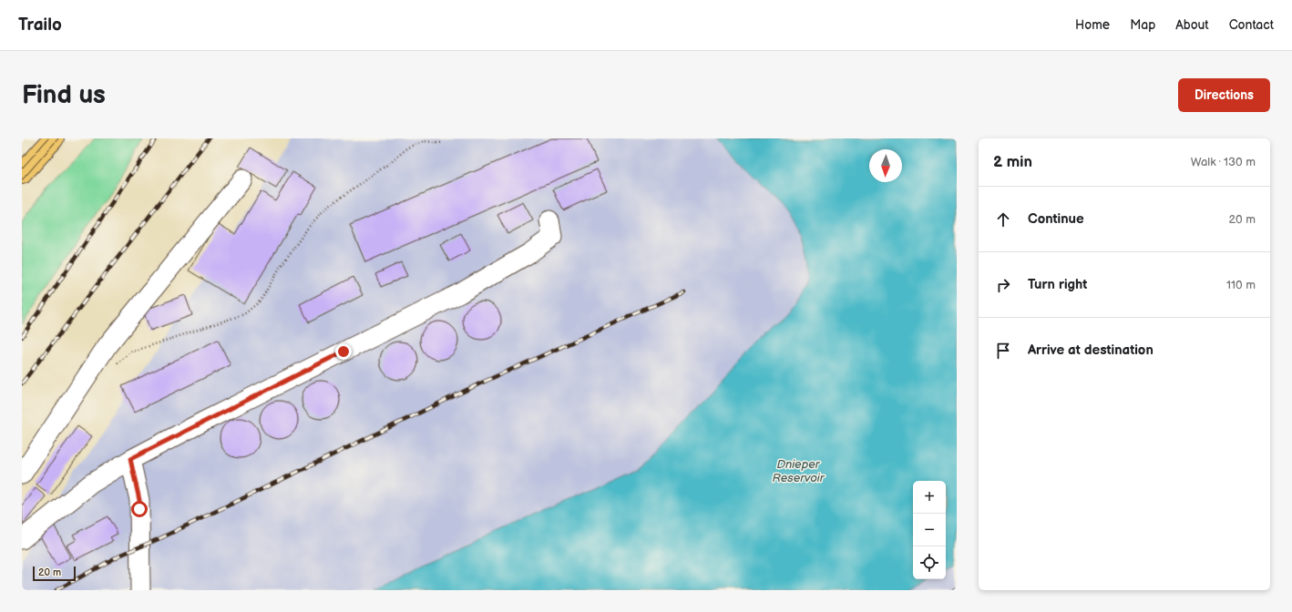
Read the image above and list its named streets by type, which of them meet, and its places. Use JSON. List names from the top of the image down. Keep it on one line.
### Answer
{"water":["Dnieper Reservoir"],"scale_bar":"20 m","north":"bottom","page":{"header":"Trailo","nav":["Home","Map","About","Contact"],"buttons":"Directions","title":"Find us","heading":["2 min","Walk · 130 m"],"list":[["Continue","20 m"],["Turn right","110 m"],"Arrive at destination"],"map_buttons":["+","−"],"scale":"20 m"}}
